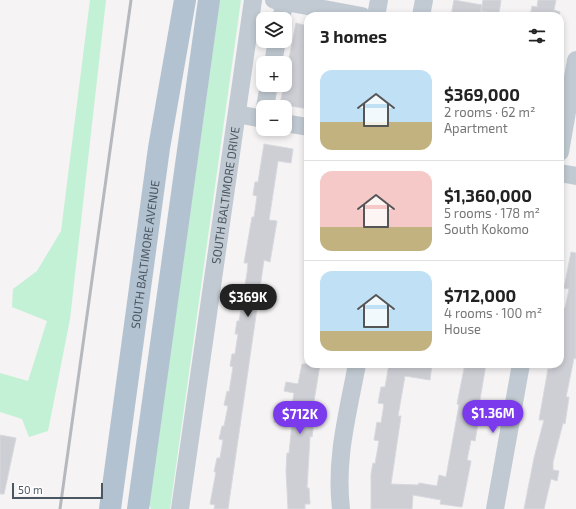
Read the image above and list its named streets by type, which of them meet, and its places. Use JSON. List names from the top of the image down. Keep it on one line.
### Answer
{"streets":{"main road":["SOUTH BALTIMORE AVENUE"],"street":["SOUTH BALTIMORE DRIVE"]},"scale_bar":"50 m","page":{"map_buttons":["+","−"],"heading":"3 homes","list":[{"name":"$369,000","note":"2 rooms · 62 m² · Apartment"},{"name":"$1,360,000","note":"5 rooms · 178 m² · South Kokomo"},{"name":"$712,000","note":"4 rooms · 100 m² · House"}],"price":["$369K","$1.36M","$712K"],"scale":"50 m"}}
